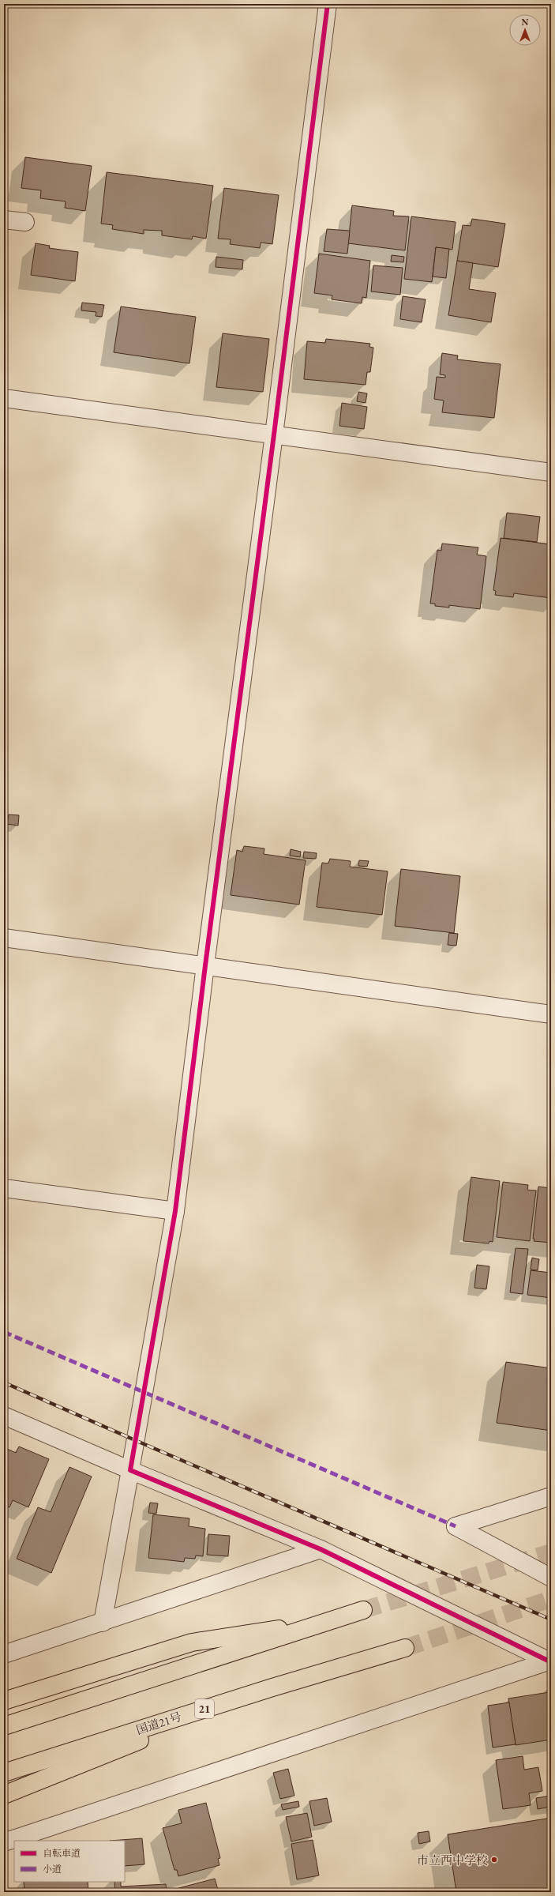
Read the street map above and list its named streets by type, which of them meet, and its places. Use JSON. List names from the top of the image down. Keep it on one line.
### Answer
{"streets":{"highway":["21","国道21号"]},"places":["市立西中学校"],"legend":["自転車道","小道"],"north":"top"}
